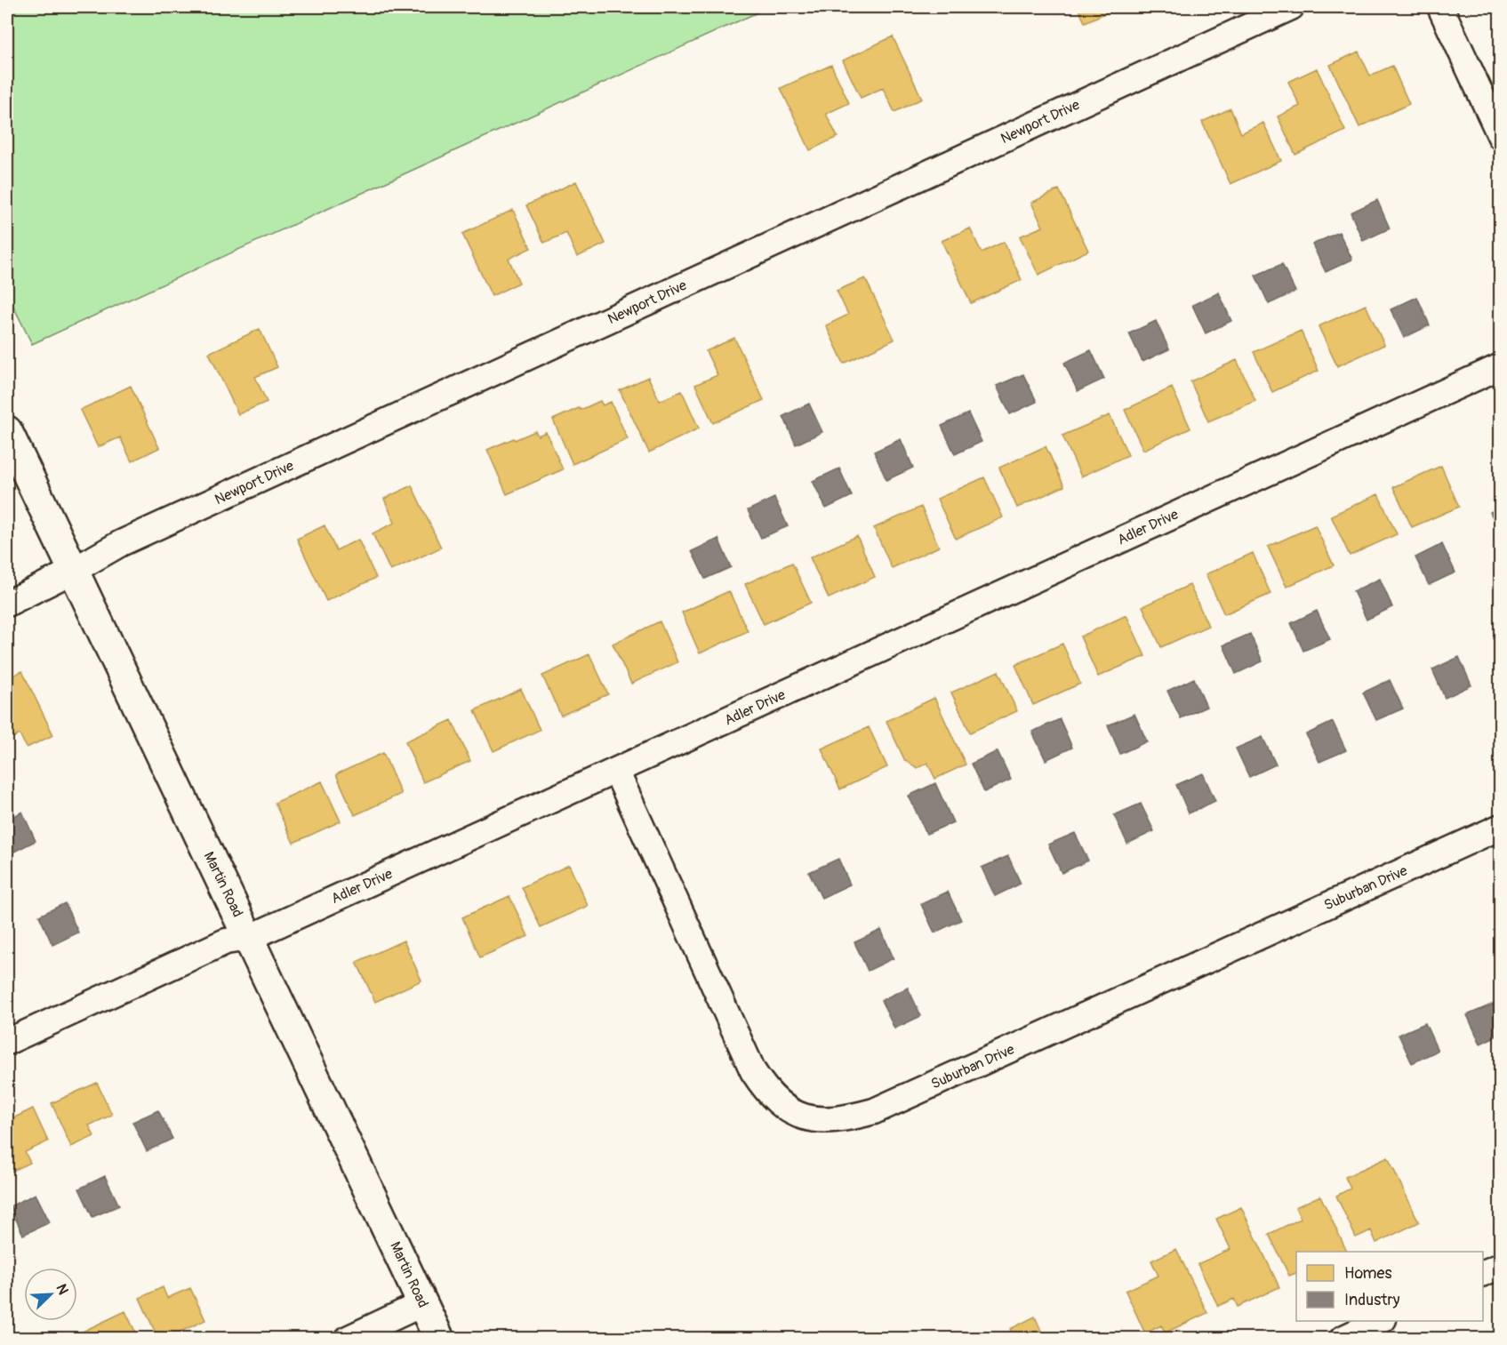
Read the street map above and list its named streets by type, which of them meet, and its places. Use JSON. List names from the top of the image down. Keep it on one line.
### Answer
{"streets":{"street":["Newport Drive","Adler Drive","Martin Road","Suburban Drive"]},"crossings":[["Newport Drive","Martin Road"],["Adler Drive","Martin Road"],["Adler Drive","Suburban Drive"]],"legend":["Homes","Industry"],"north":"top right"}
